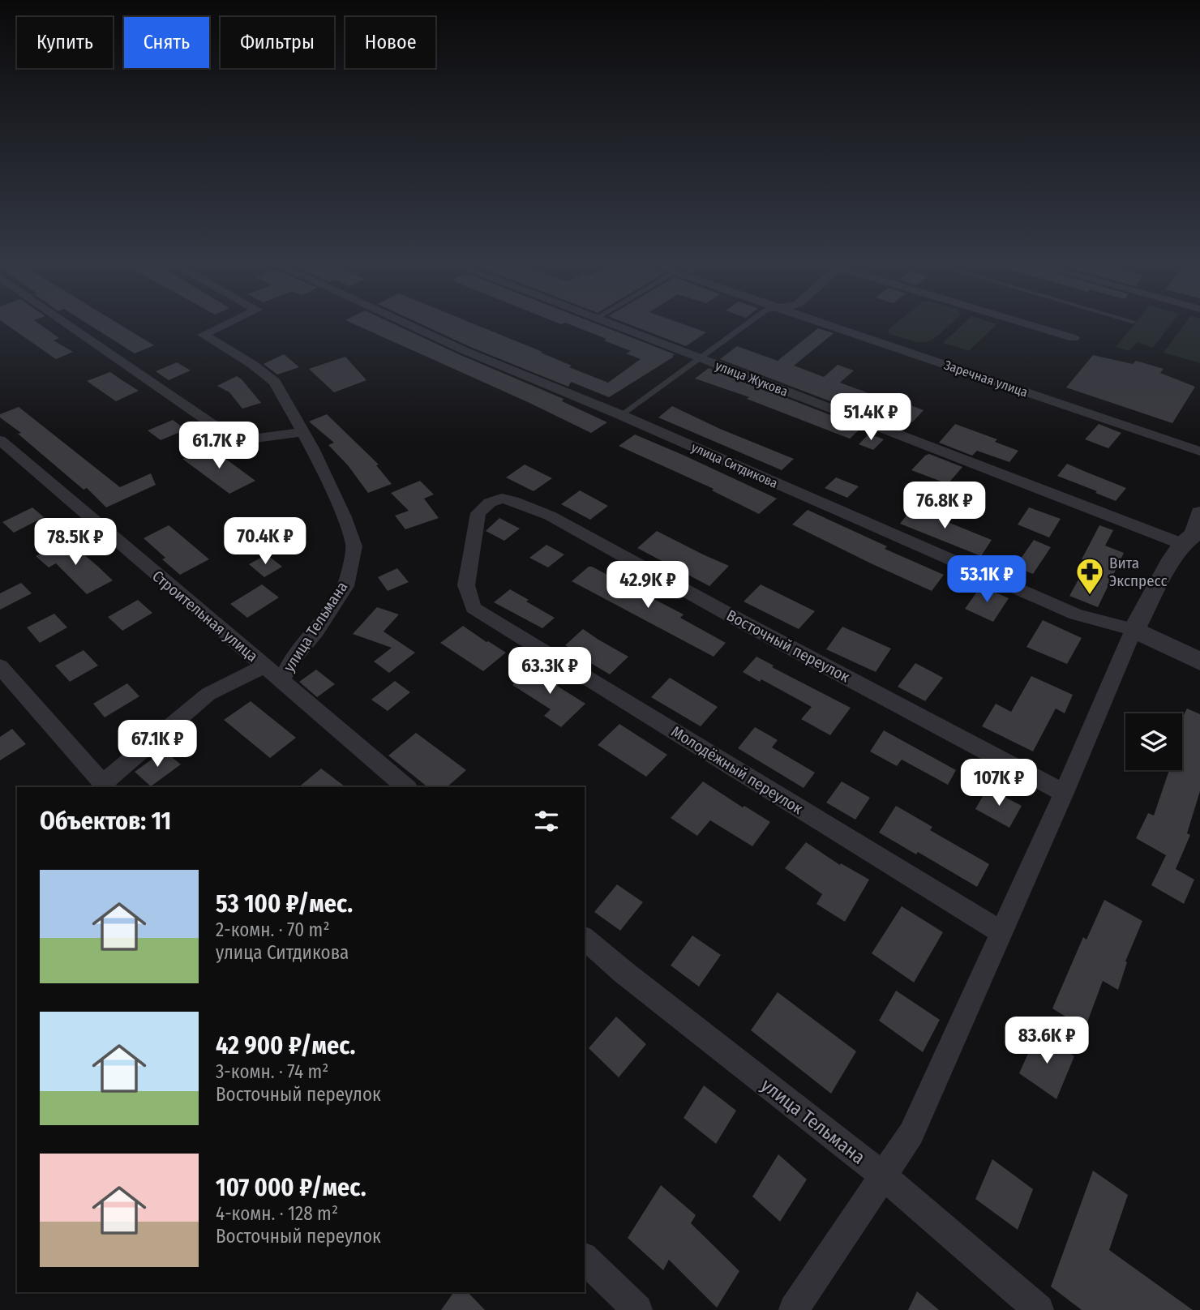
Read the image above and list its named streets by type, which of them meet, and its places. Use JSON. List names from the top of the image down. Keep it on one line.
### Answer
{"streets":{"street":["улица Жукова","Заречная улица","улица Ситдикова","Строительная улица","улица Тельмана","Восточный переулок","Молодёжный переулок"]},"crossings":[["Строительная улица","улица Тельмана"],["Восточный переулок","Молодёжный переулок"]],"places":{"pharmacy":["Вита Экспресс"]},"page":{"chip":["Купить","Снять","Фильтры","Новое"],"price":["51.4K ₽","61.7K ₽","76.8K ₽","70.4K ₽","78.5K ₽","53.1K ₽","42.9K ₽","63.3K ₽","67.1K ₽","107K ₽","83.6K ₽"],"heading":"Объектов: 11","list":[{"name":"53 100 ₽/мес.","note":"2-комн. · 70 m² · улица Ситдикова"},{"name":"42 900 ₽/мес.","note":"3-комн. · 74 m² · Восточный переулок"},{"name":"107 000 ₽/мес.","note":"4-комн. · 128 m² · Восточный переулок"}]}}
